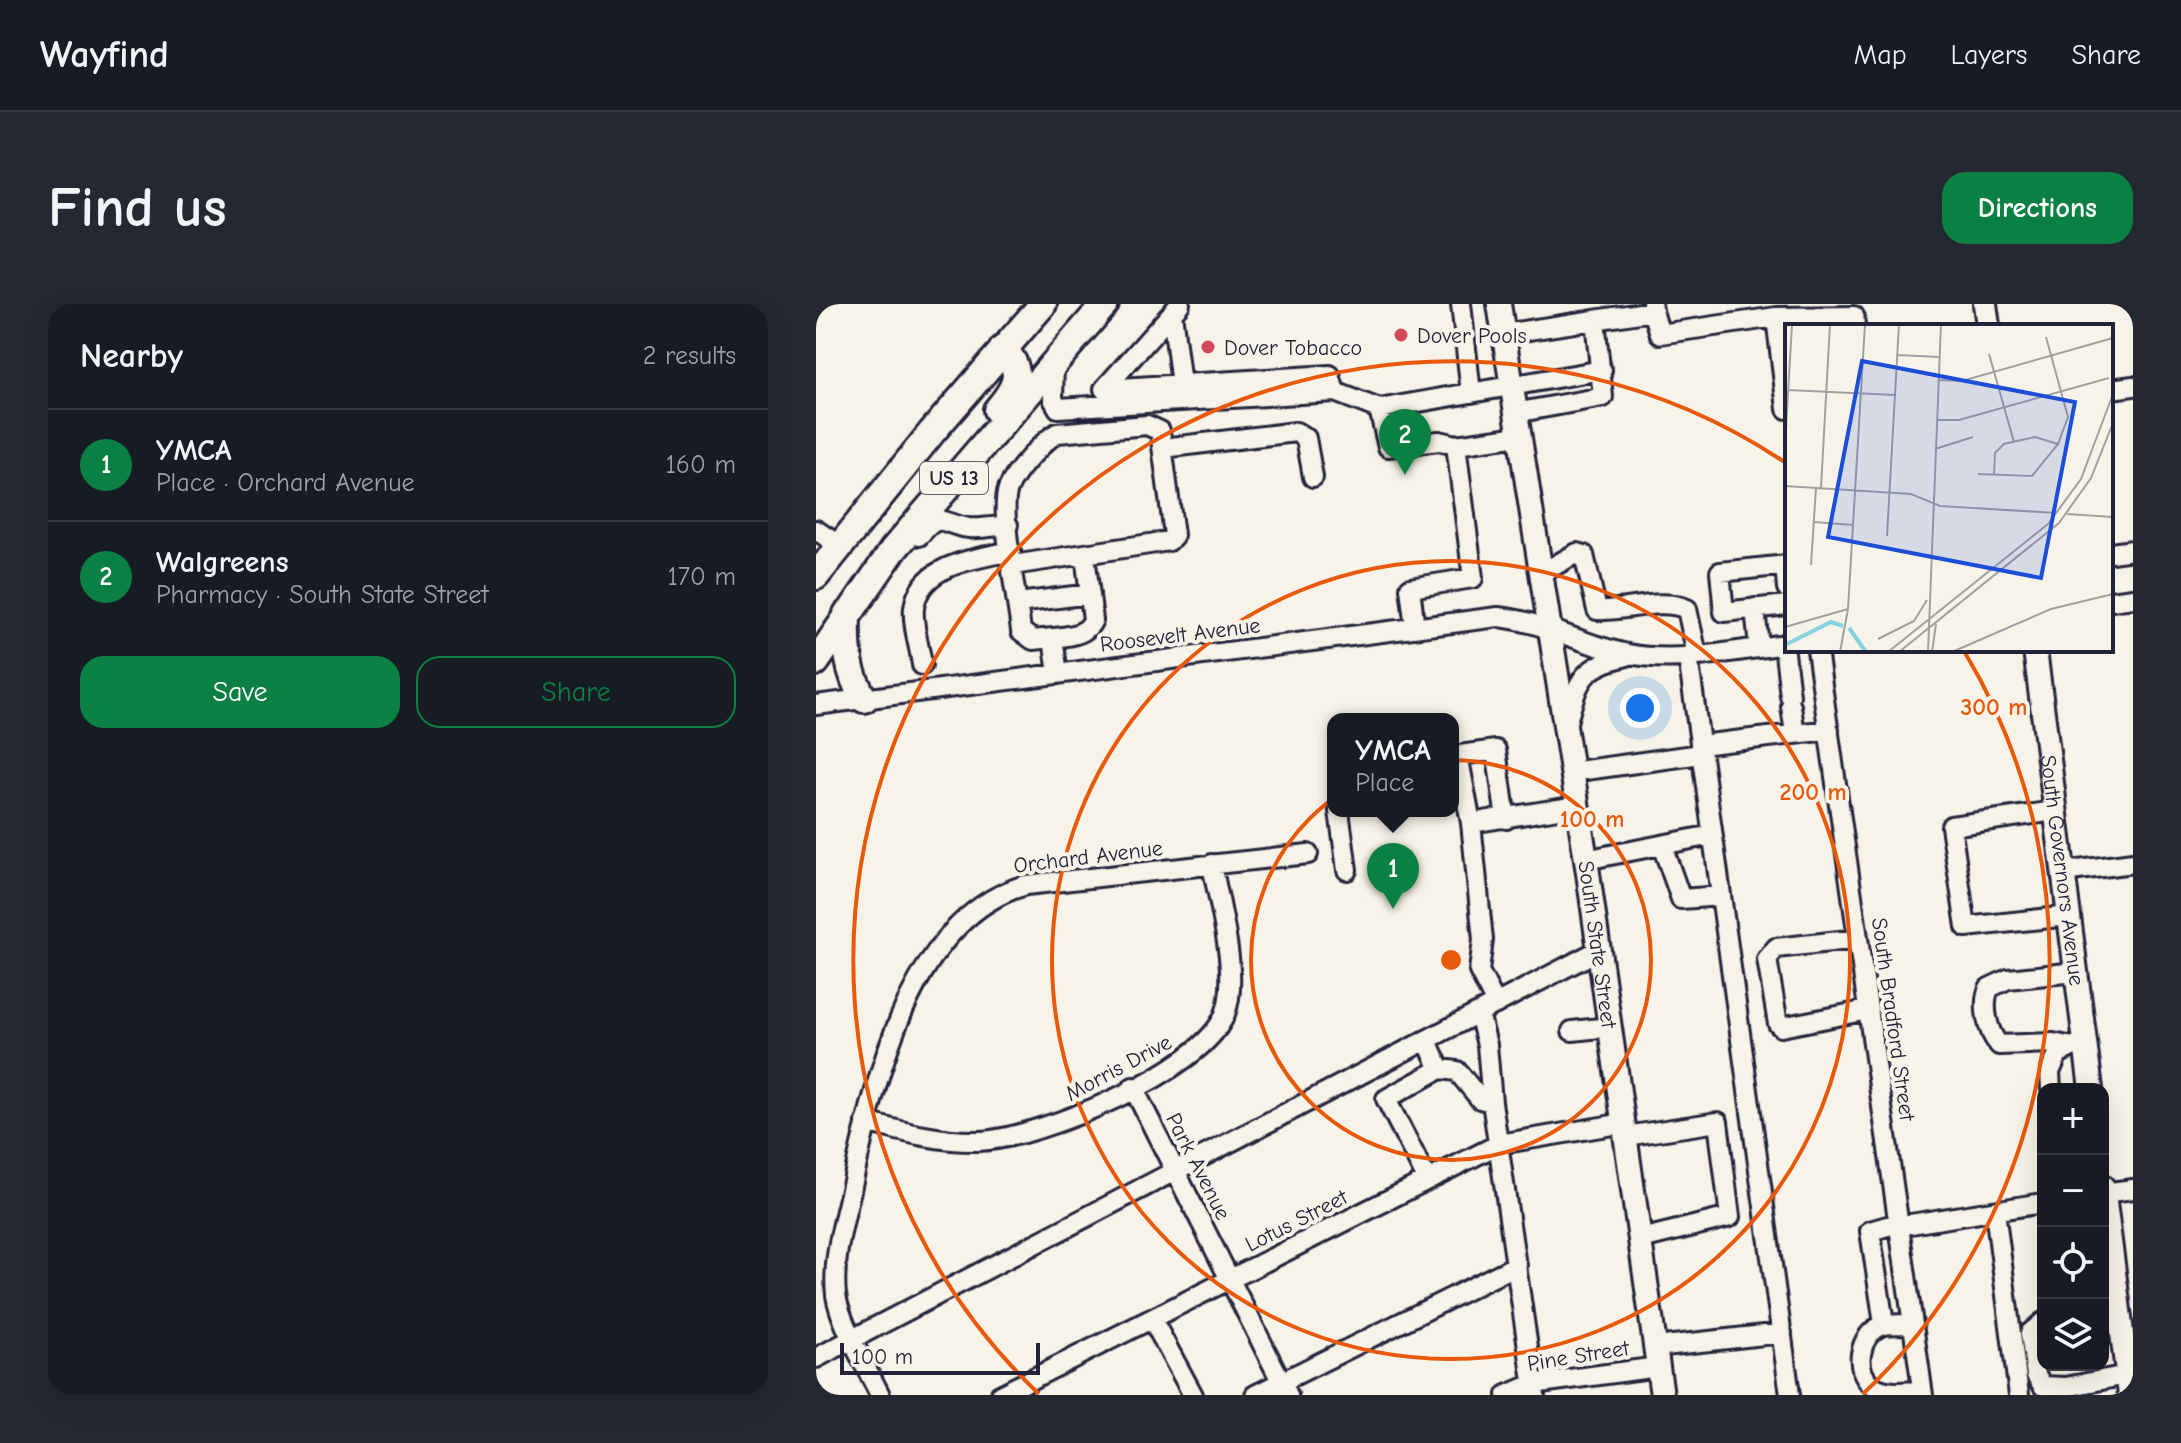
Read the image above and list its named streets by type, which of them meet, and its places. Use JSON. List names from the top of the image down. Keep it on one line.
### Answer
{"streets":{"highway":["US 13"],"main road":["South Governors Avenue","South State Street"],"street":["Roosevelt Avenue","Orchard Avenue","South Bradford Street","Morris Drive","Park Avenue","Lotus Street","Pine Street"]},"crossings":[["Roosevelt Avenue","South State Street"],["Orchard Avenue","Morris Drive"],["South State Street","Lotus Street"],["South State Street","Pine Street"],["Morris Drive","Park Avenue"],["Park Avenue","Lotus Street"]],"places":["Dover Pools","Dover Tobacco"],"scale_bar":"100 m","page":{"header":"Wayfind","nav":["Map","Layers","Share"],"buttons":["Directions",["Save","Share"]],"title":"Find us","heading":["Nearby","2 results"],"list":[{"mark":"1","name":"YMCA","note":"Place · Orchard Avenue","value":"160 m"},{"mark":"2","name":"Walgreens","note":"Pharmacy · South State Street","value":"170 m"}],"pins":["2","1"],"popup":["YMCA","Place"],"map_buttons":["+","−"],"scale":"100 m"},"rings":["300 m","200 m","100 m"]}
